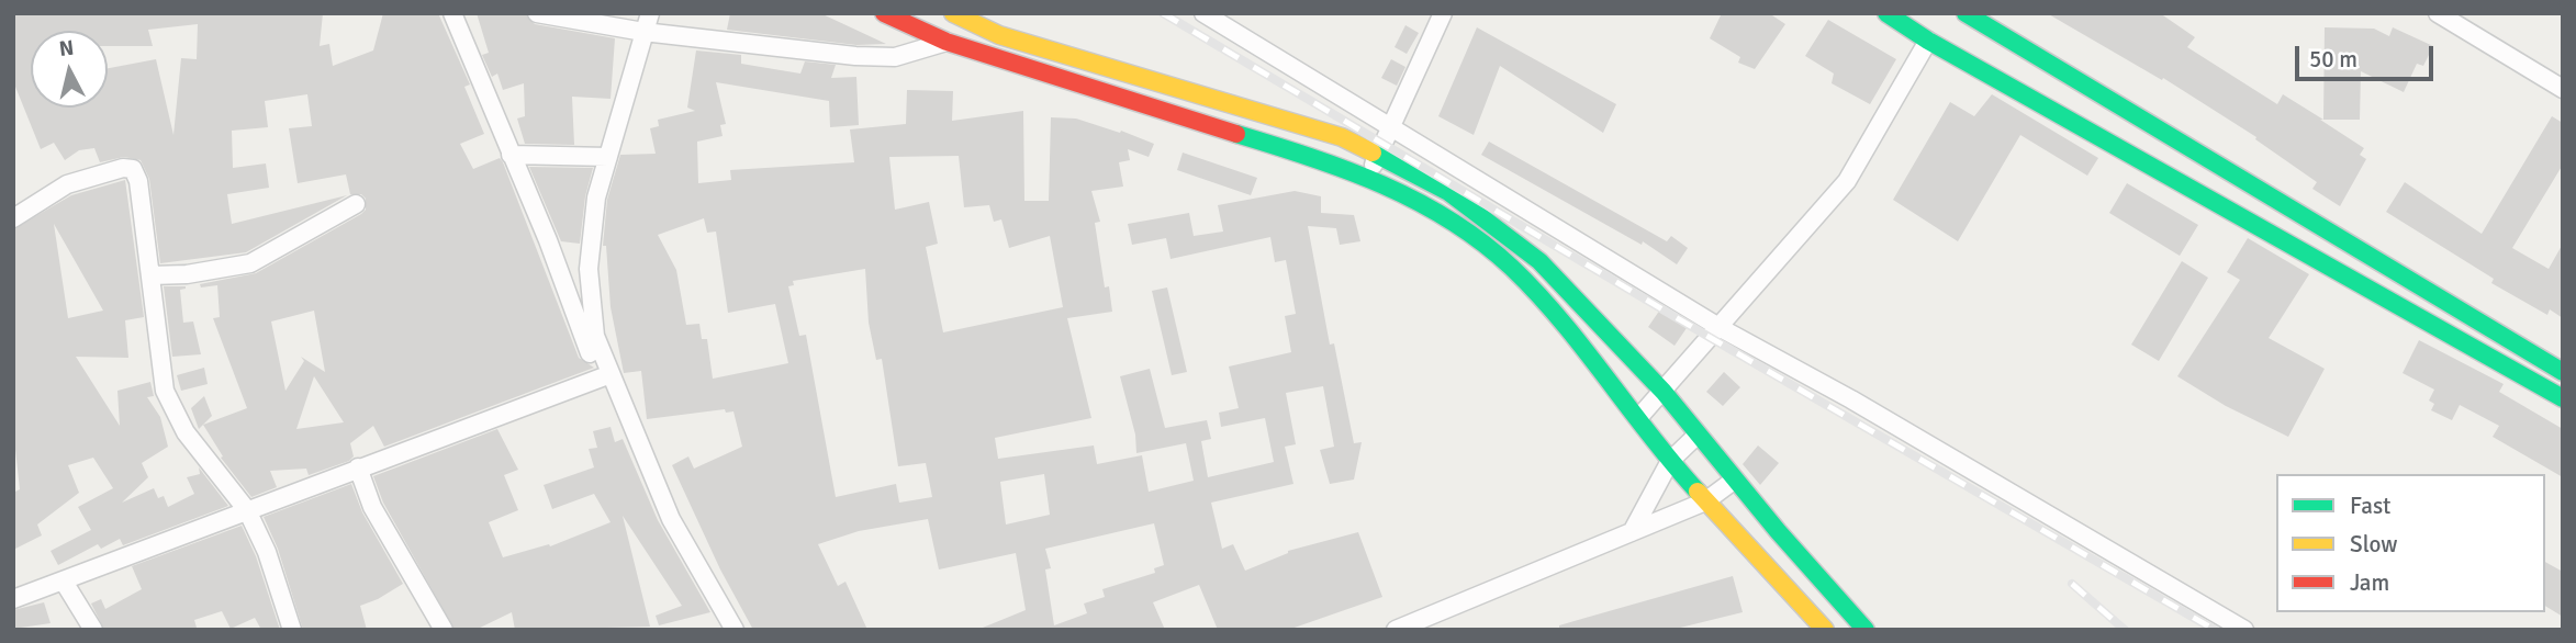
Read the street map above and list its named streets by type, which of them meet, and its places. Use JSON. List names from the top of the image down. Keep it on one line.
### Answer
{"legend":["Fast","Slow","Jam"],"scale_bar":"50 m","north":"top"}
